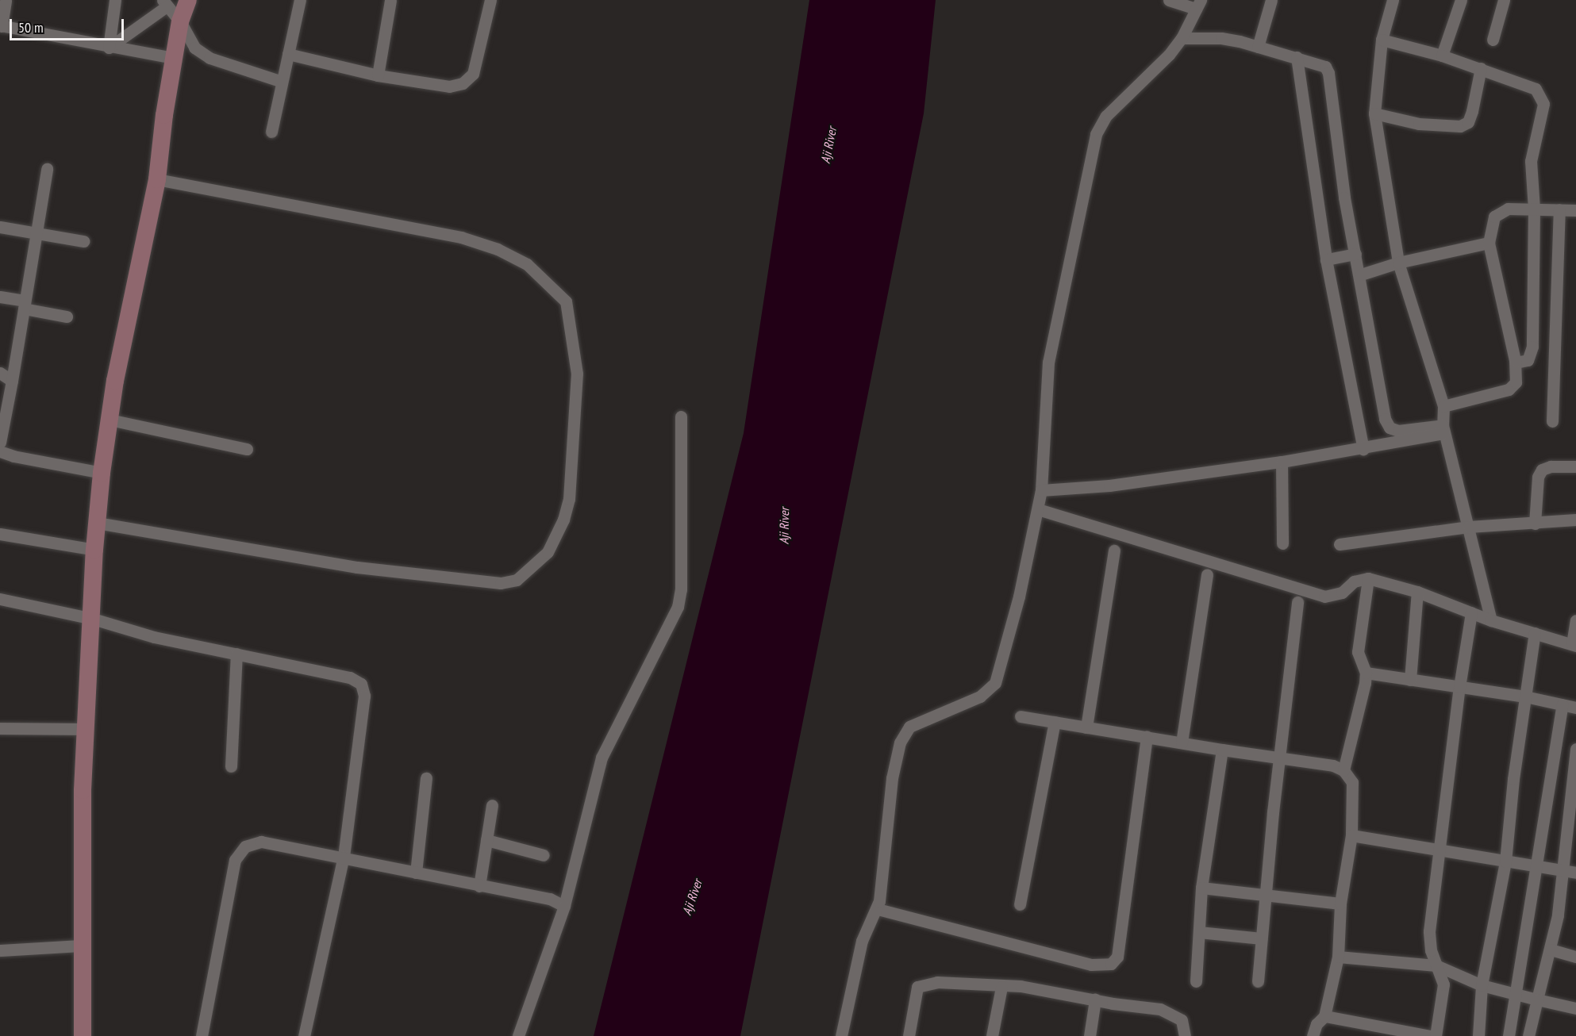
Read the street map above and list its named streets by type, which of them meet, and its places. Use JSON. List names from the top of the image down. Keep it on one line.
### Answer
{"water":["Aji River"],"scale_bar":"50 m"}
